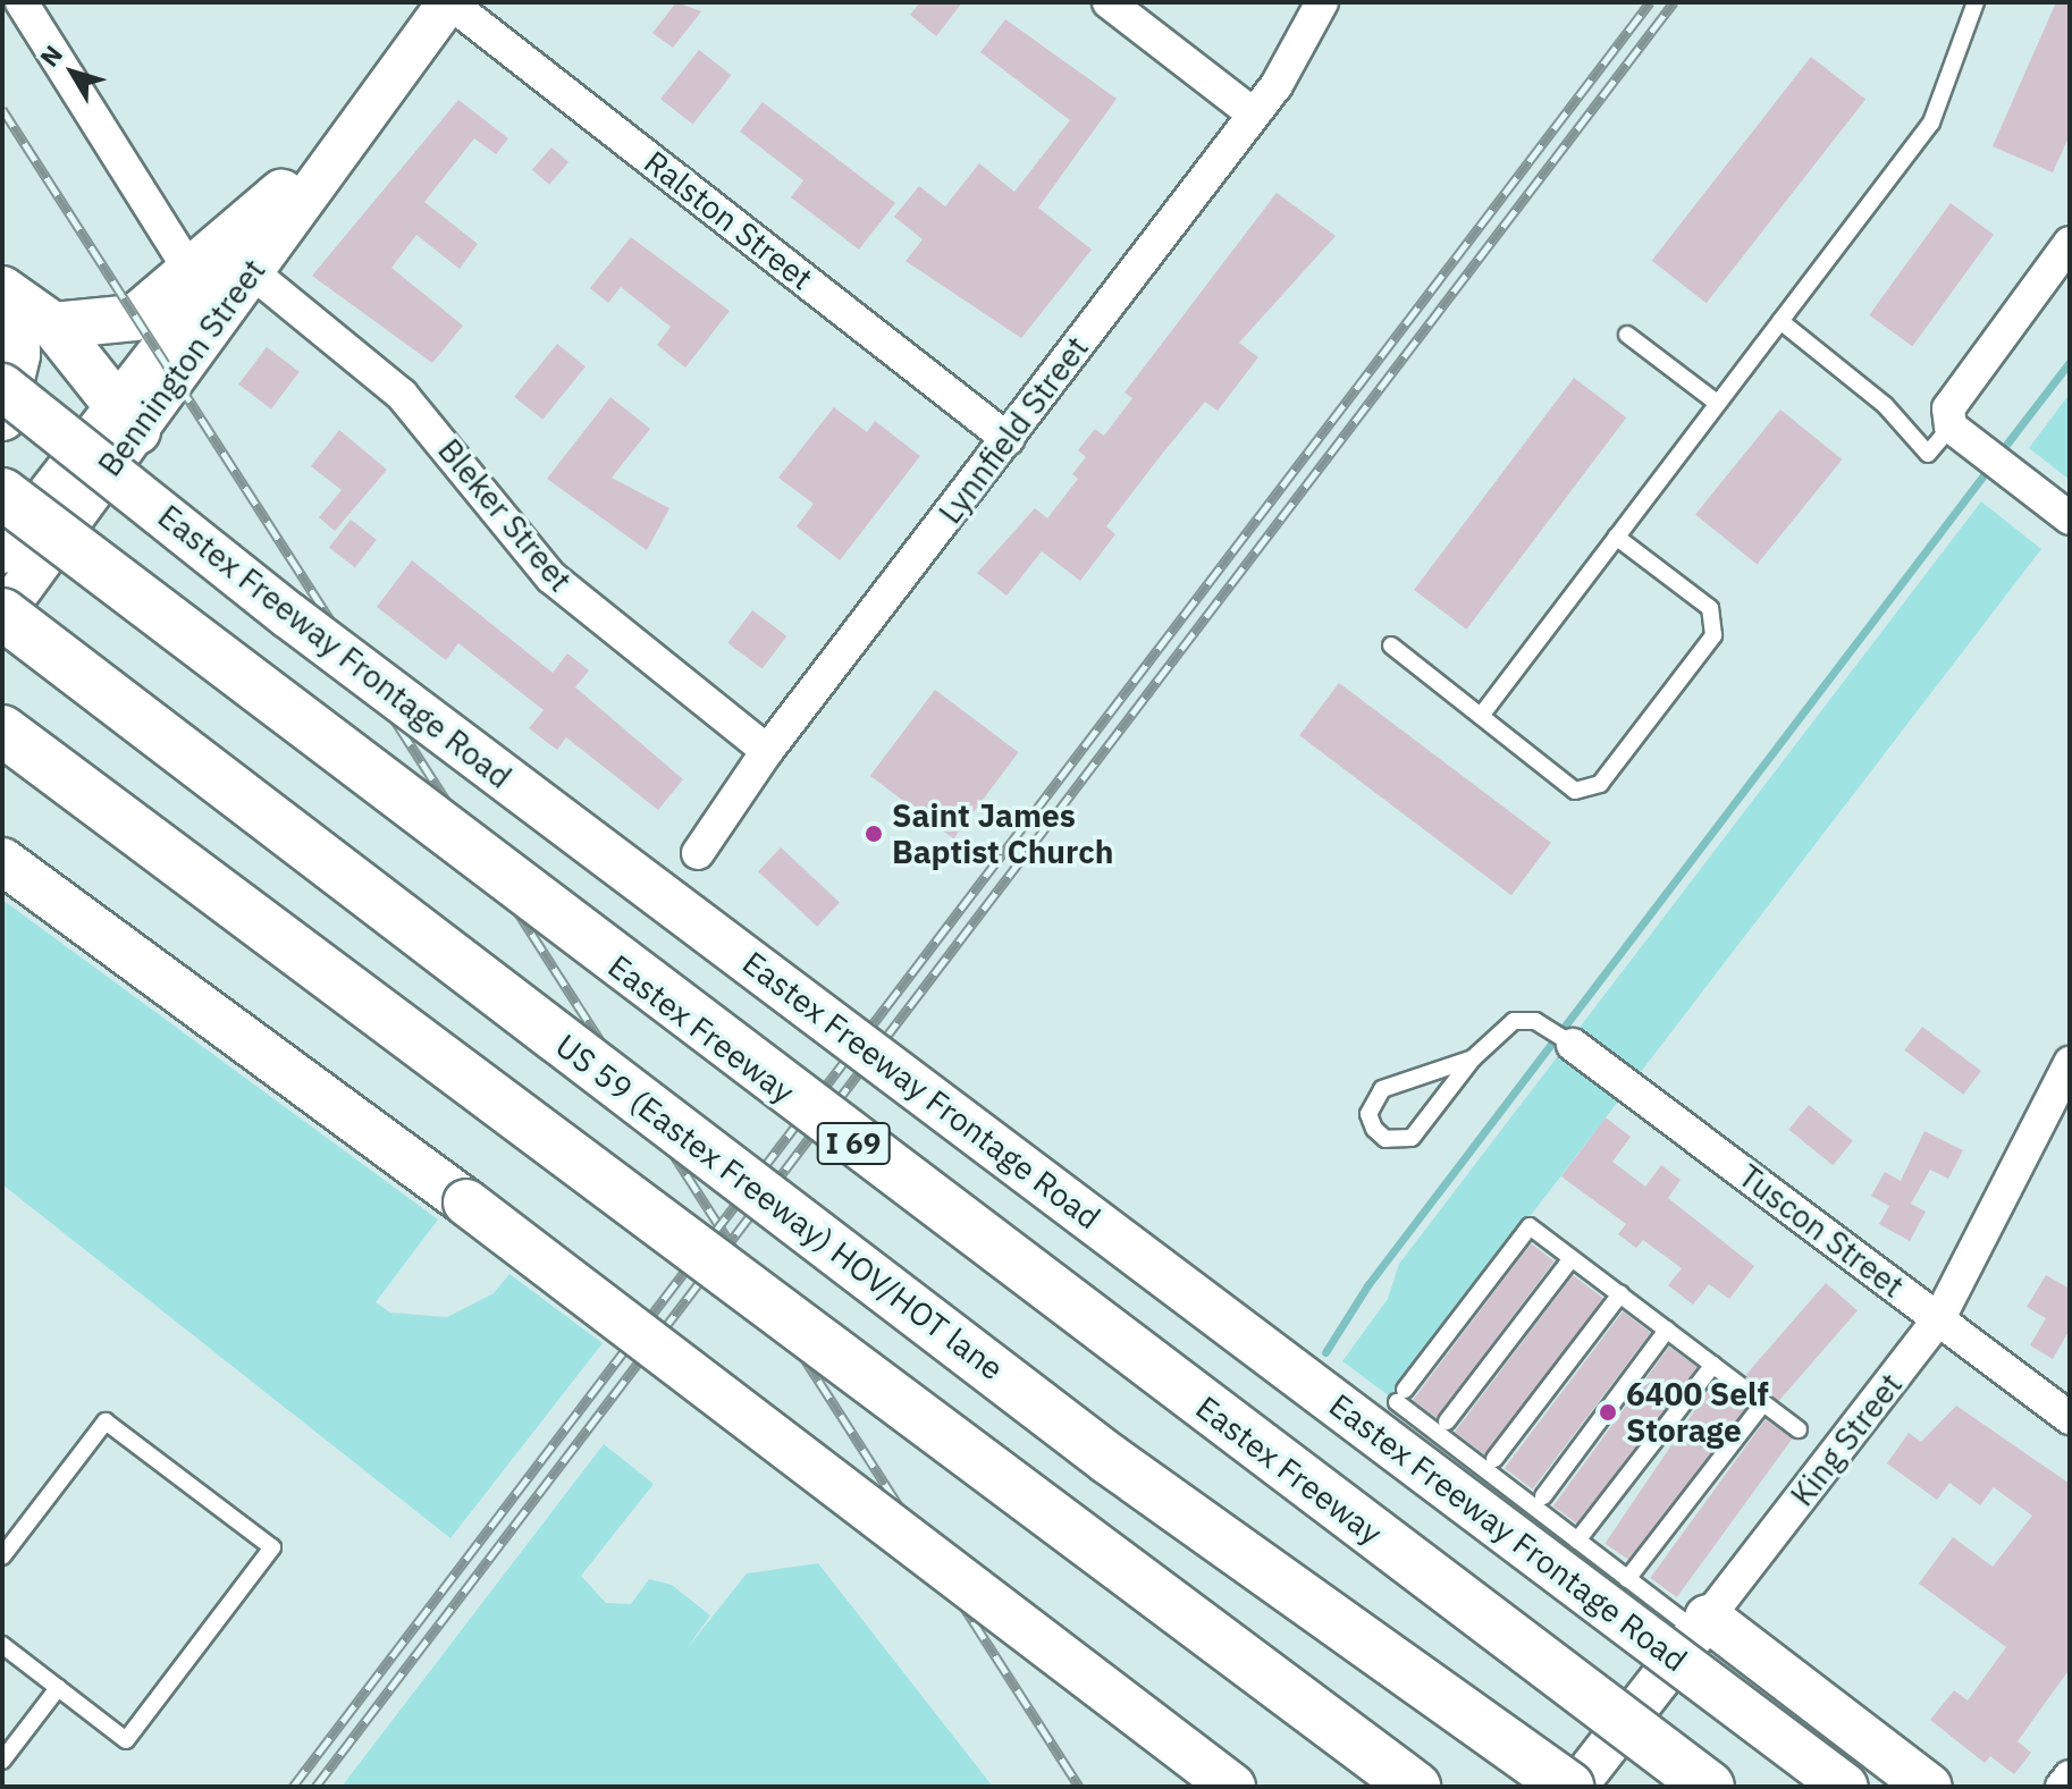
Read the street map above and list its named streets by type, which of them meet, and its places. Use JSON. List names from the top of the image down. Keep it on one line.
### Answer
{"streets":{"highway":["Eastex Freeway","I 69","US 59 (Eastex Freeway) HOV/HOT lane"],"main road":["Eastex Freeway Frontage Road"],"street":["Ralston Street","Bennington Street","Lynnfield Street","Bleker Street","Tuscon Street","King Street"]},"crossings":[["Ralston Street","Bennington Street"],["Ralston Street","Lynnfield Street"],["Bennington Street","Bleker Street"],["Bennington Street","US 59 (Eastex Freeway) HOV/HOT lane"],["Lynnfield Street","Bleker Street"],["Tuscon Street","King Street"]],"places":["Saint James Baptist Church","6400 Self Storage"],"north":"top left"}
